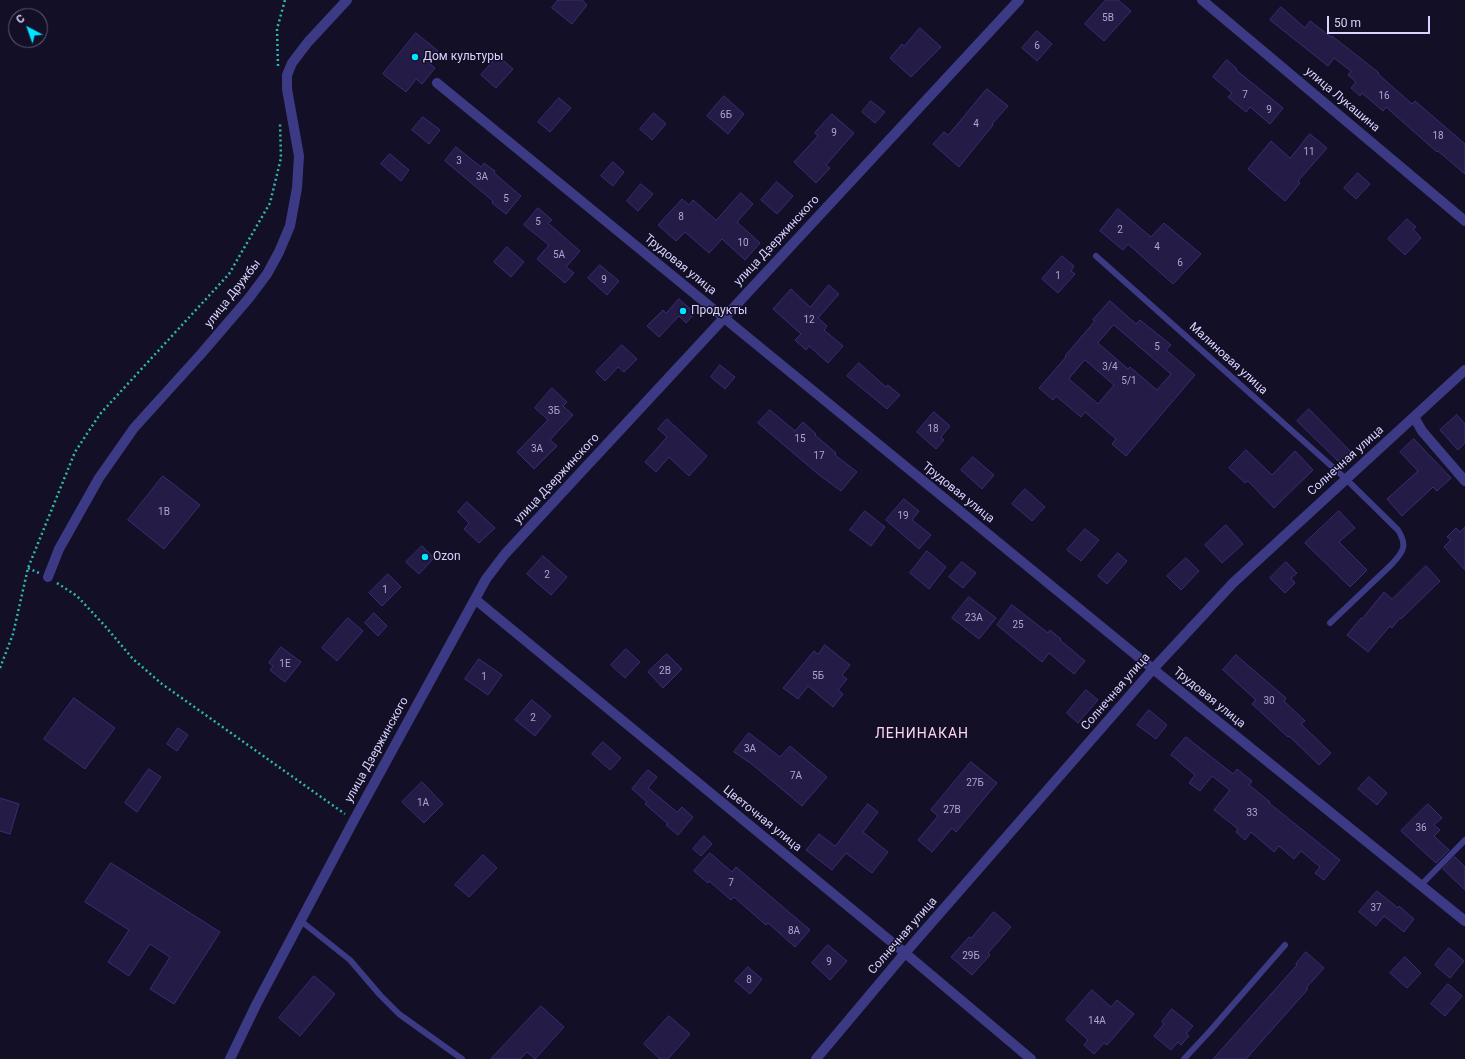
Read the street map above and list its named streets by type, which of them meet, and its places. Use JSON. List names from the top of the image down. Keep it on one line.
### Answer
{"streets":{"street":["улица Лукашина","улица Дзержинского","Трудовая улица","улица Дружбы","Солнечная улица","Цветочная улица"],"lane":["Малиновая улица"]},"crossings":[["улица Дзержинского","Трудовая улица"],["улица Дзержинского","Цветочная улица"],["Трудовая улица","Солнечная улица"],["Малиновая улица","Солнечная улица"],["Солнечная улица","Цветочная улица"]],"districts":["ЛЕНИНАКАН"],"places":["Дом культуры","Продукты","Ozon"],"house_numbers":["5В","6","7","16","9","6Б","4","9","18","11","3","3А","5","8","5","2","10","4","5А","6","1","9","12","5","3/4","5/1","3Б","18","15","3А","17","1В","19","2","1","23А","25","1Е","2В","5Б","1","30","2","3А","7А","27Б","1А","27В","33","36","7","37","8А","29Б","9","8","14А"],"scale_bar":"50 m","north":"top left"}
